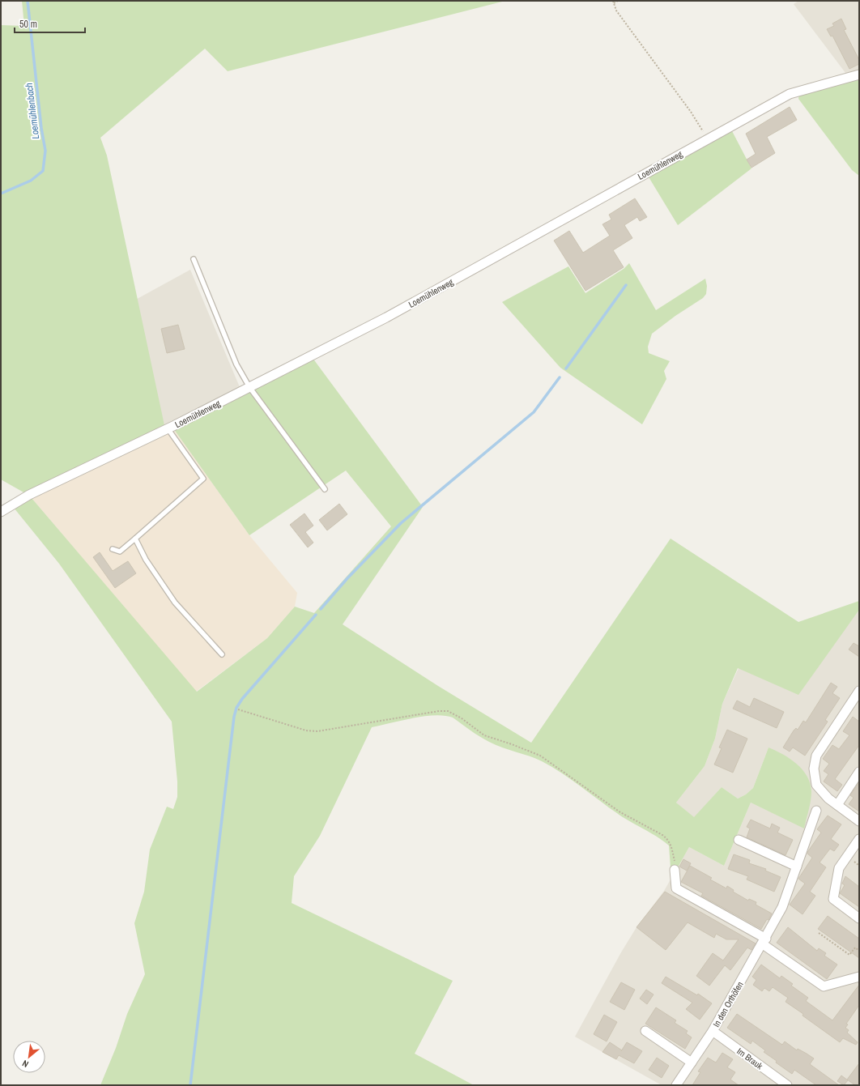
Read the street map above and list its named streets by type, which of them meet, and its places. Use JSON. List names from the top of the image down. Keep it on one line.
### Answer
{"streets":{"street":["Loemühlenweg","In den Orthöfen","Im Brauk"]},"crossings":[["In den Orthöfen","Im Brauk"]],"water":["Loemühlenbach"],"scale_bar":"50 m","north":"bottom left"}
